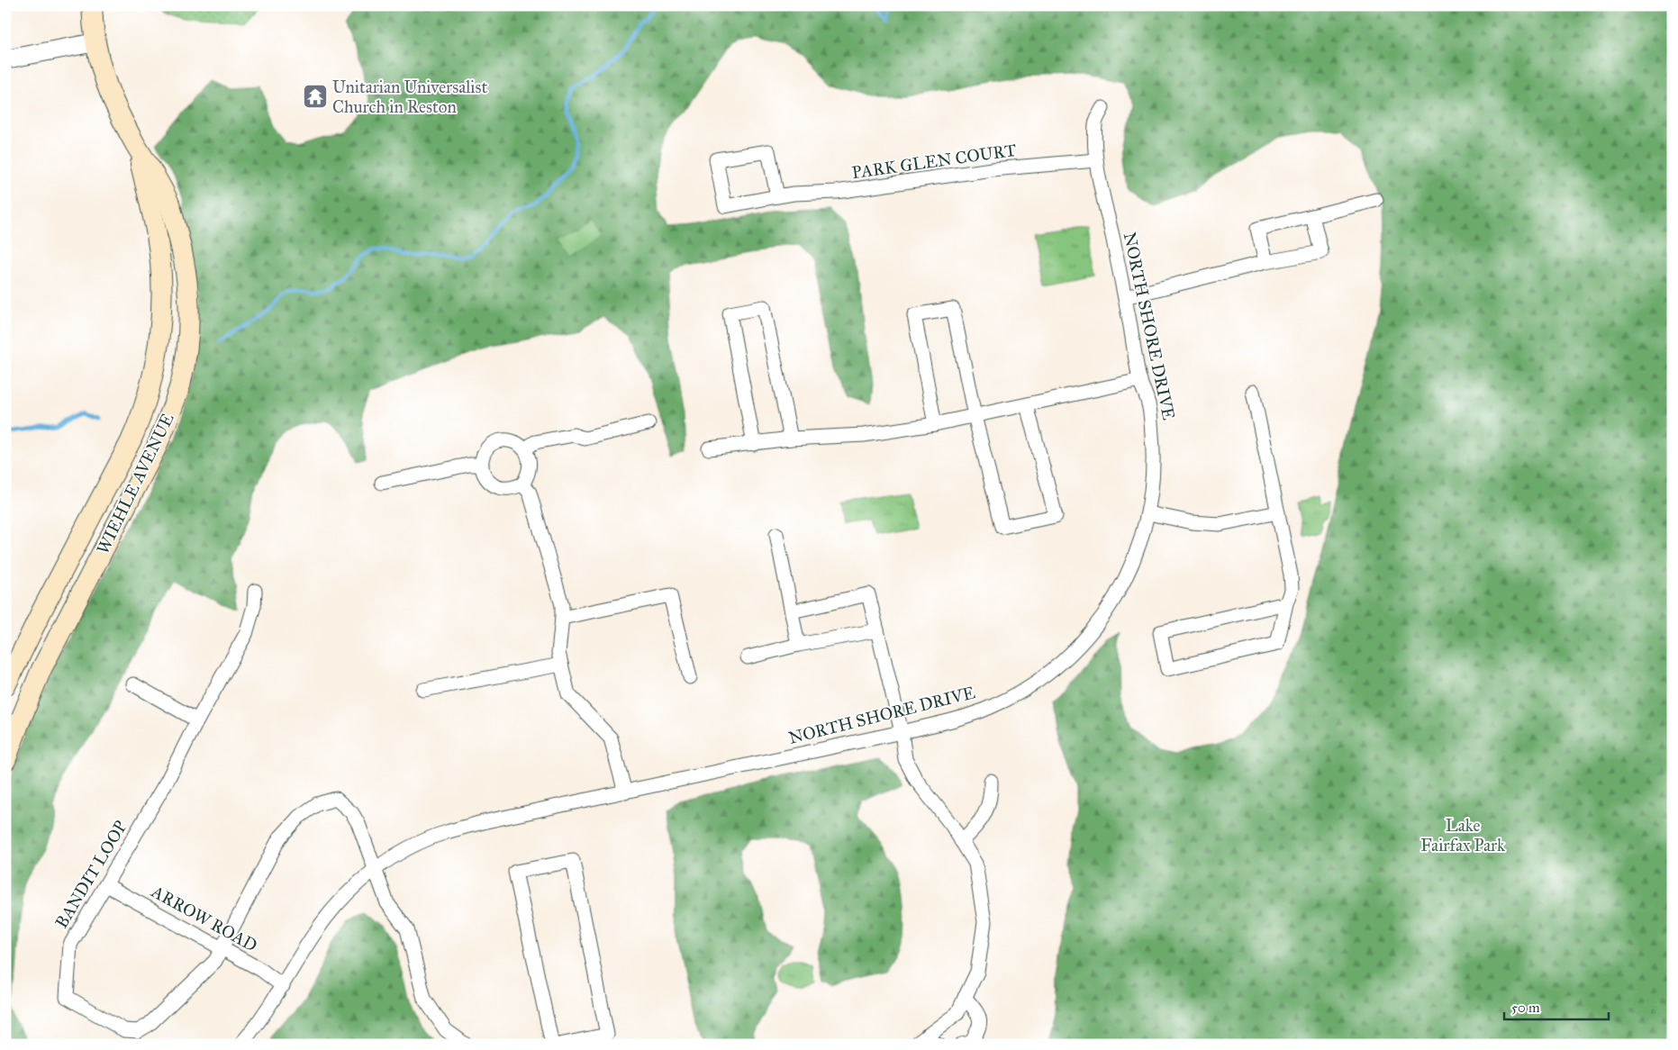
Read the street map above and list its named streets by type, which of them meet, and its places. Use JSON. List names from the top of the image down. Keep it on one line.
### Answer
{"streets":{"main road":["WIEHLE AVENUE"],"street":["PARK GLEN COURT","NORTH SHORE DRIVE","BANDIT LOOP","ARROW ROAD"]},"crossings":[["PARK GLEN COURT","NORTH SHORE DRIVE"],["NORTH SHORE DRIVE","BANDIT LOOP"],["NORTH SHORE DRIVE","ARROW ROAD"],["BANDIT LOOP","ARROW ROAD"]],"parks":["Lake Fairfax Park"],"places":{"temple":["Unitarian Universalist Church in Reston"]},"scale_bar":"50 m"}
